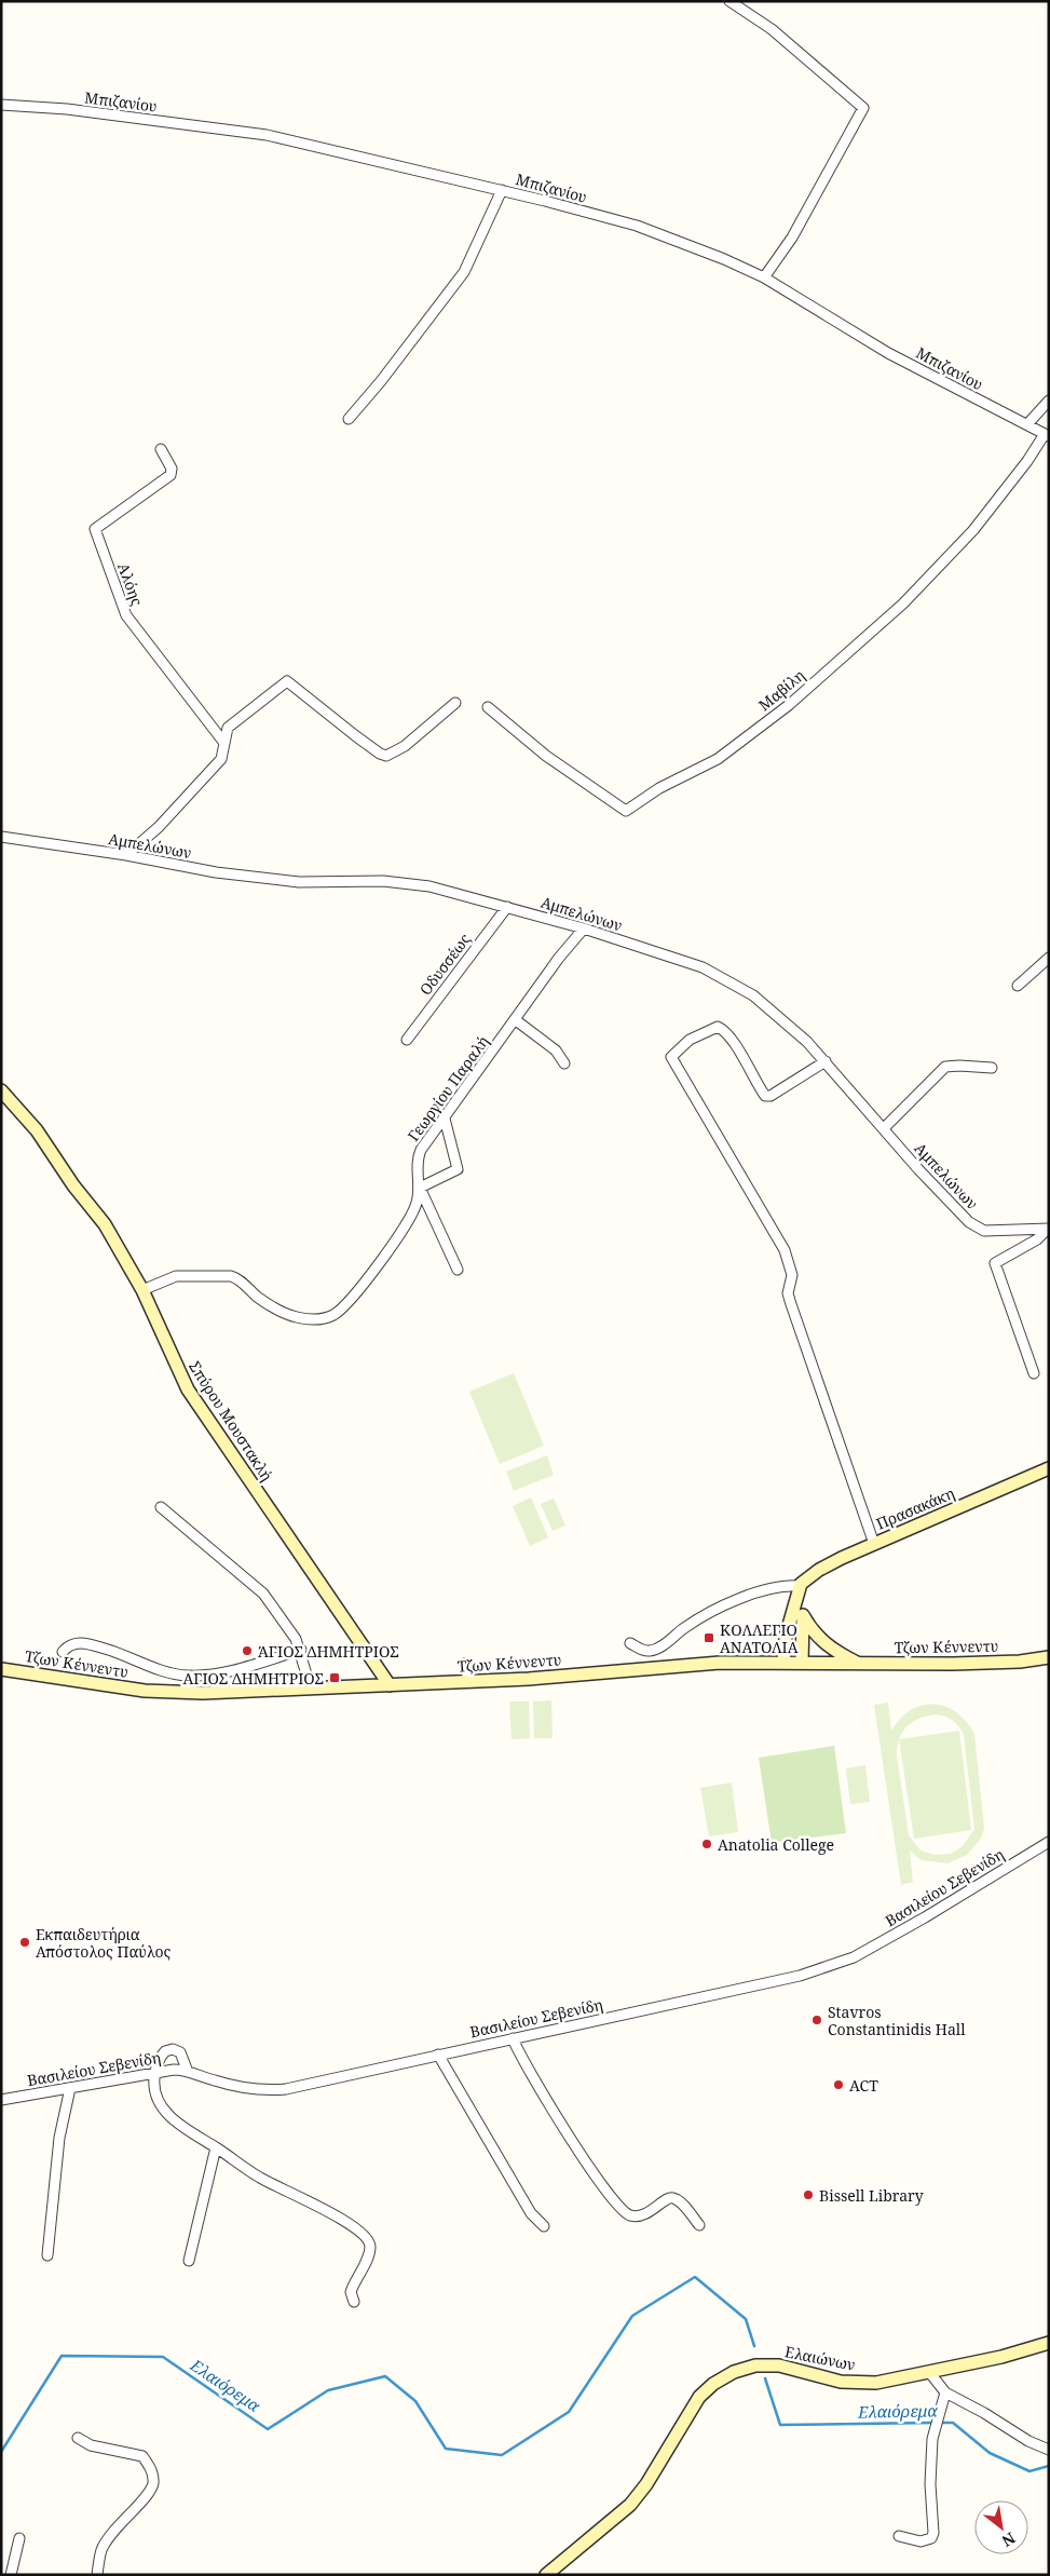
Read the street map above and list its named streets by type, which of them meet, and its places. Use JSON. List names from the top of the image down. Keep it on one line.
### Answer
{"streets":{"street":["Μπιζανίου","Αλόης","Μαβίλη","Αμπελώνων","Οδυσσέως","Γεωργίου Παραλή","Σπύρου Μουστακλή","Πρασακάκη","Τζων Κέννεντυ","Βασιλείου Σεβενίδη","Ελαιώνων"]},"crossings":[["Μπιζανίου","Μαβίλη"],["Αμπελώνων","Οδυσσέως"],["Αμπελώνων","Γεωργίου Παραλή"],["Γεωργίου Παραλή","Σπύρου Μουστακλή"],["Σπύρου Μουστακλή","Τζων Κέννεντυ"]],"water":["Ελαιόρεμα"],"places":{"transit":["ΚΟΛΛΕΓΙΟ ΑΝΑΤΟΛΙΑ","ΑΓΙΟΣ ΔΗΜΗΤΡΙΟΣ"],"other":["ΆΓΙΟΣ ΔΗΜΗΤΡΙΟΣ","Anatolia College","Εκπαιδευτήρια Απόστολος Παύλος","Stavros Constantinidis Hall","ACT","Bissell Library"]},"north":"bottom right"}
